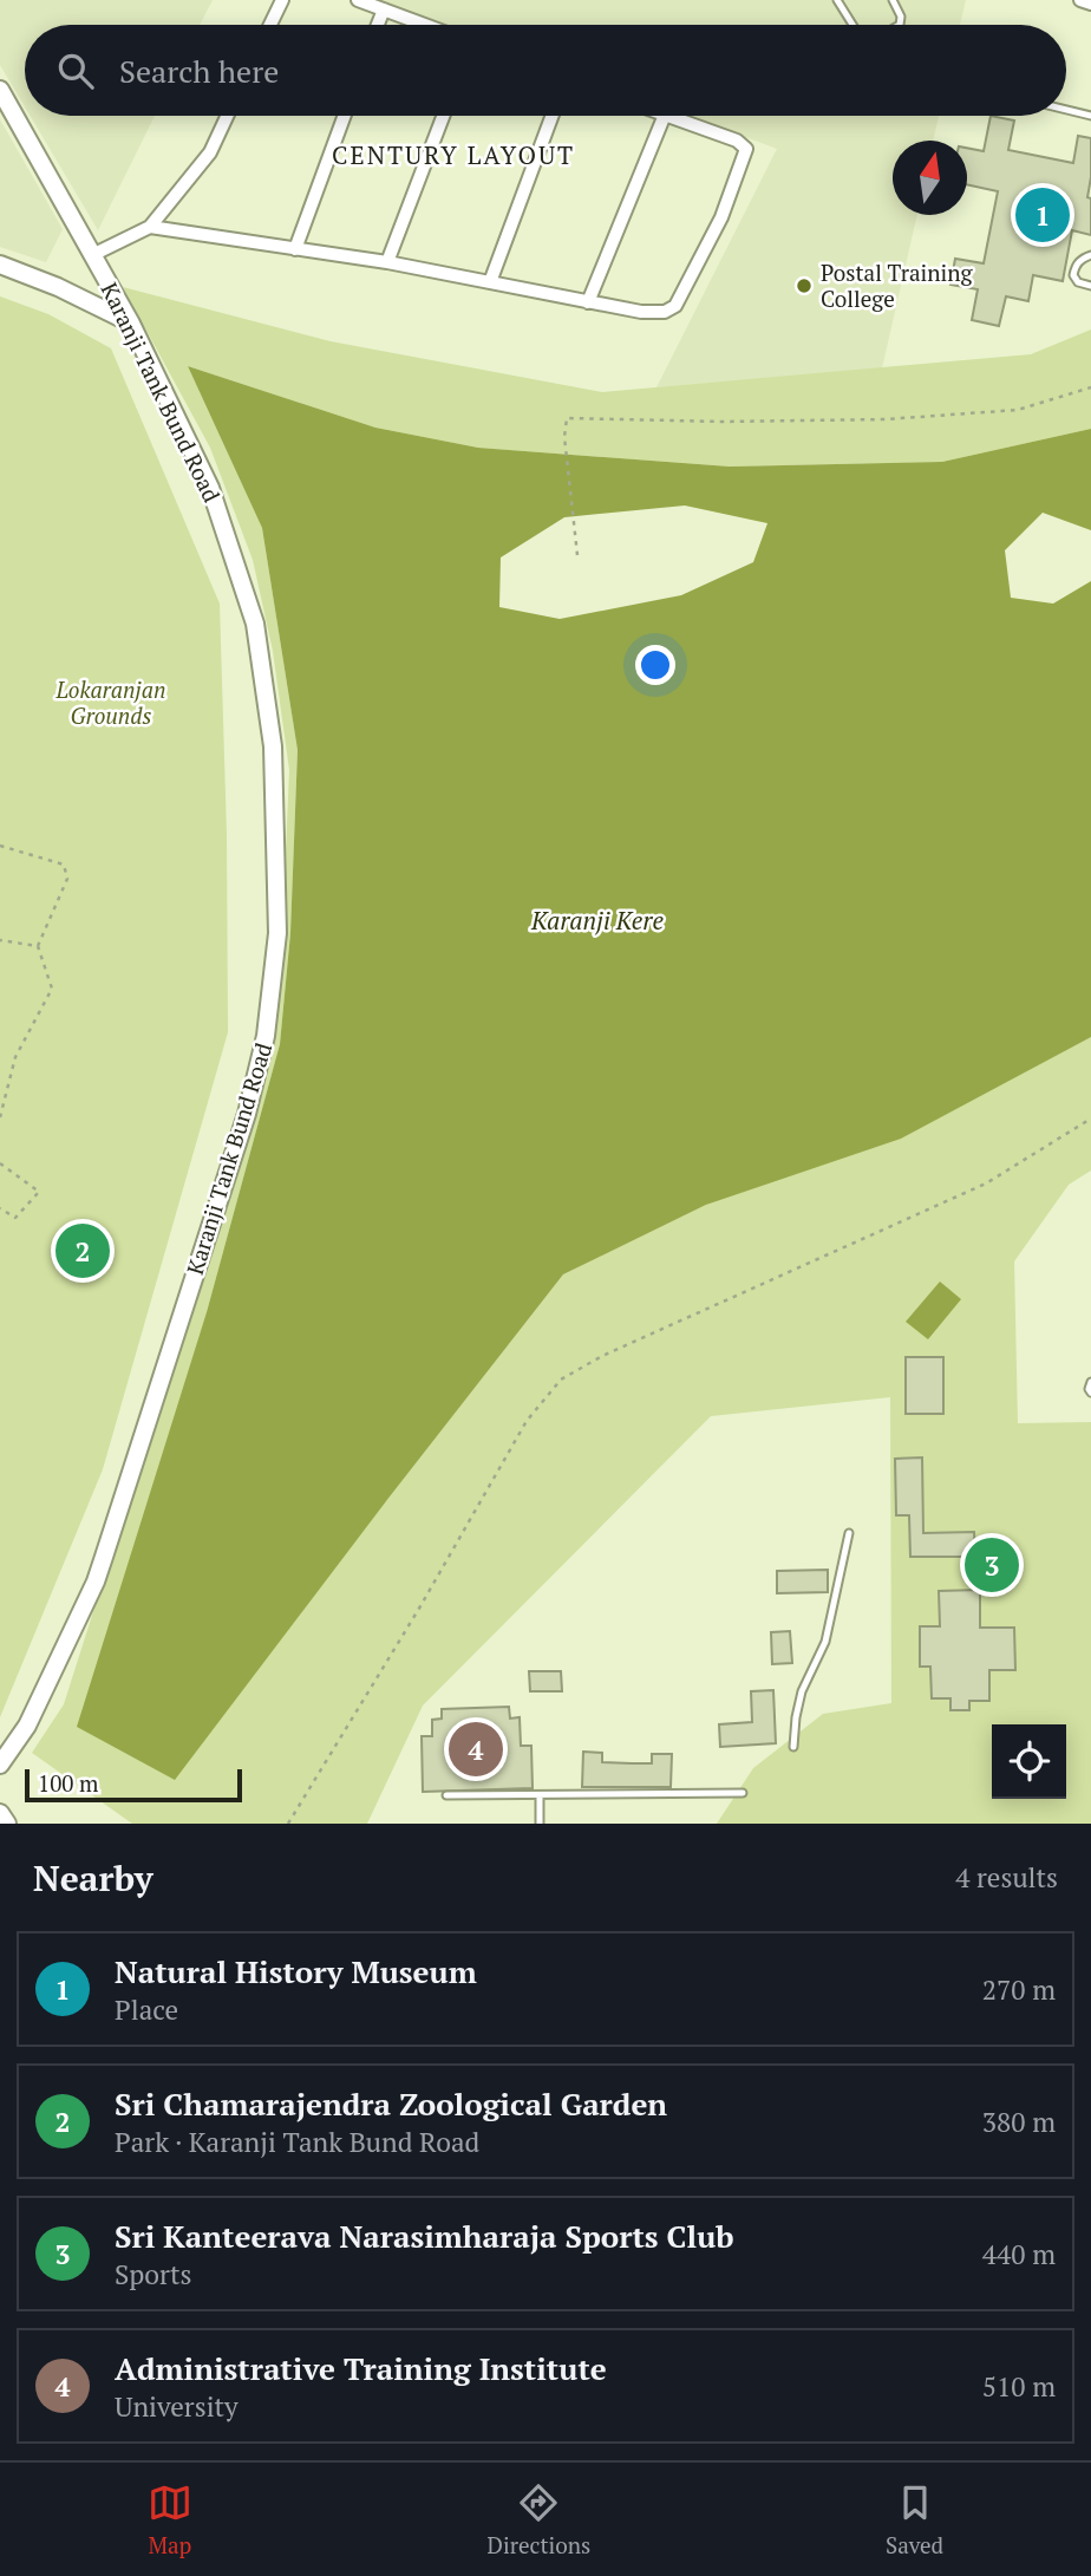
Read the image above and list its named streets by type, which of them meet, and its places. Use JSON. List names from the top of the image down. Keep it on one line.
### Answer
{"streets":{"street":["Karanji Tank Bund Road"]},"districts":["CENTURY LAYOUT"],"water":["Karanji Kere"],"parks":["Lokaranjan Grounds"],"places":["Postal Training College"],"scale_bar":"100 m","north":"top","page":{"search":"Search here","pins":["1","2","3","4"],"scale":"100 m","heading":["Nearby","4 results"],"list":[{"mark":"1","name":"Natural History Museum","note":"Place","value":"270 m"},{"mark":"2","name":"Sri Chamarajendra Zoological Garden","note":"Park · Karanji Tank Bund Road","value":"380 m"},{"mark":"3","name":"Sri Kanteerava Narasimharaja Sports Club","note":"Sports","value":"440 m"},{"mark":"4","name":"Administrative Training Institute","note":"University","value":"510 m"}],"nav":["Map","Directions","Saved"]}}
